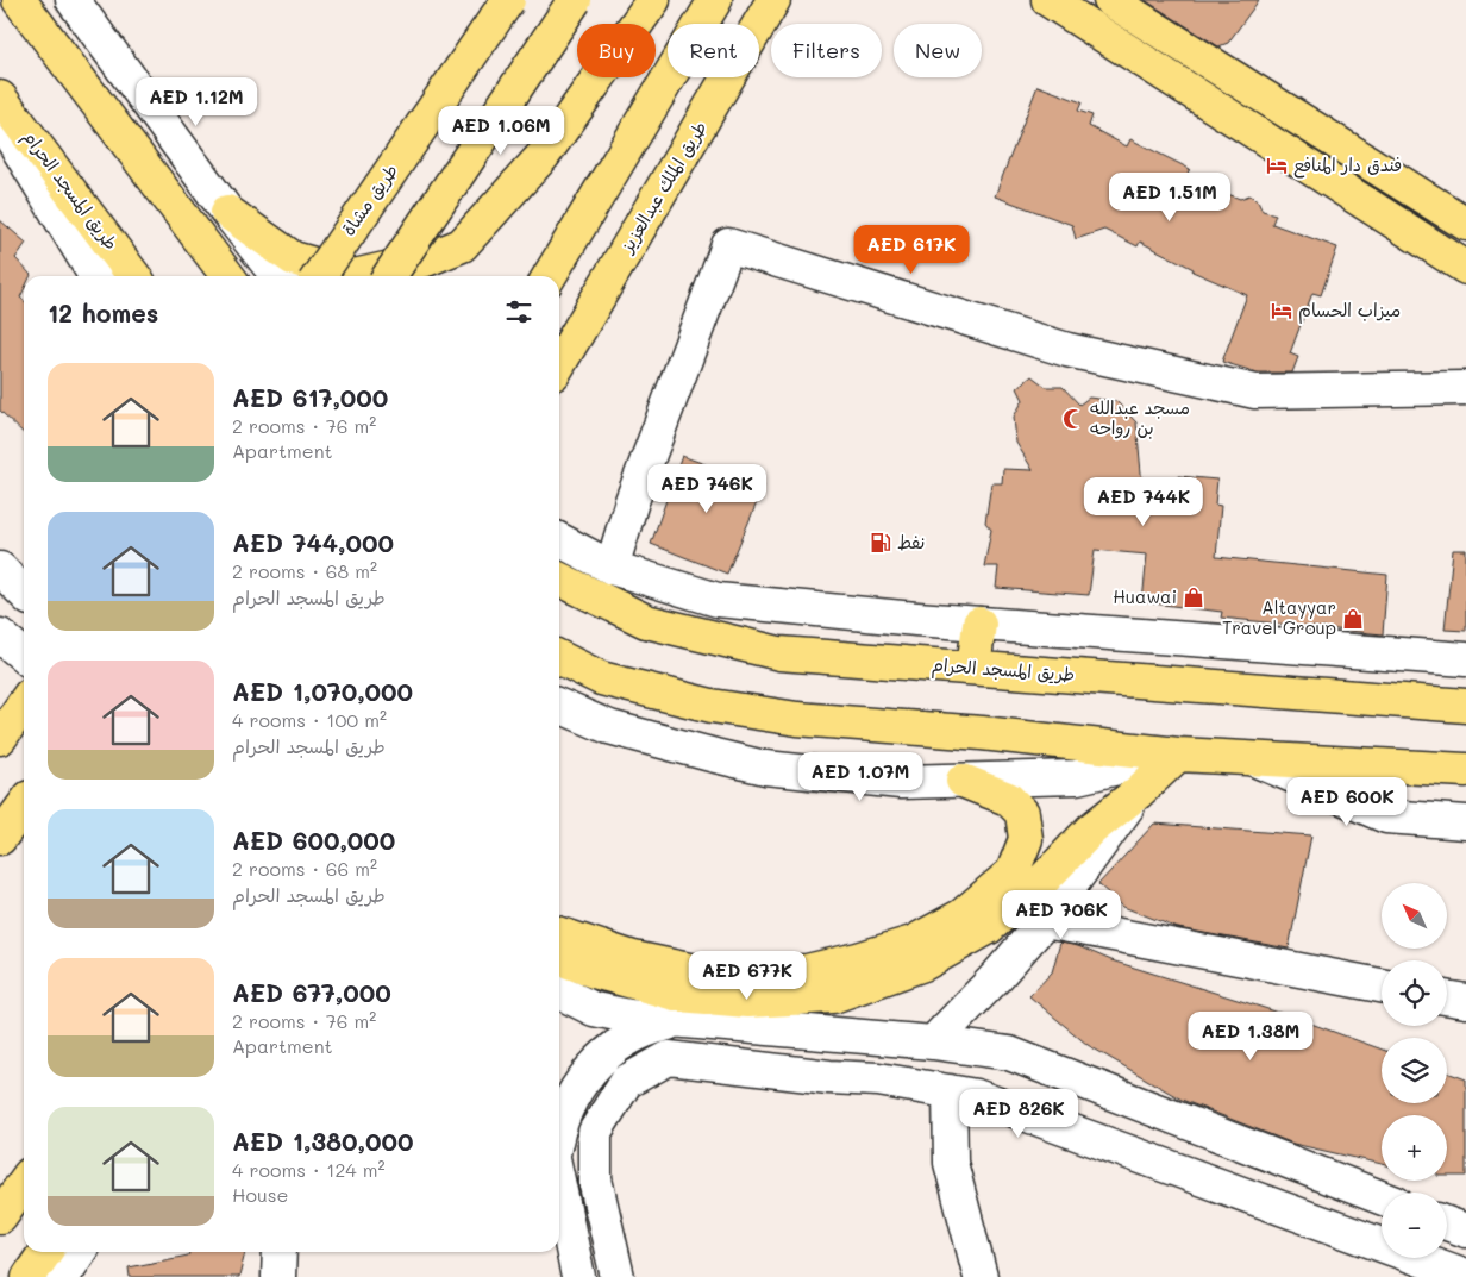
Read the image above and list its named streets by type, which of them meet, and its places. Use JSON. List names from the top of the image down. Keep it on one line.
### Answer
{"streets":{"main road":["طريق الملك عبدالعزيز","طريق المسجد الحرام","طريق مشاة"]},"places":{"hotel":["فندق دار المنافع","ميزاب الحسام"],"mosque":["مسجد عبدالله بن رواحه"],"fuel station":["نفط"],"shop":["Huawai","Altayyar Travel Group"]},"north":"top left","page":{"chip":["Buy","Rent","Filters","New"],"price":["AED 1.12M","AED 1.06M","AED 1.51M","AED 617K","AED 746K","AED 744K","AED 1.07M","AED 600K","AED 706K","AED 677K","AED 1.38M","AED 826K"],"heading":"12 homes","list":[{"name":"AED 617,000","note":"2 rooms · 76 m² · Apartment"},{"name":"AED 744,000","note":"2 rooms · 68 m² · طريق المسجد الحرام"},{"name":"AED 1,070,000","note":"4 rooms · 100 m² · طريق المسجد الحرام"},{"name":"AED 600,000","note":"2 rooms · 66 m² · طريق المسجد الحرام"},{"name":"AED 677,000","note":"2 rooms · 76 m² · Apartment"},{"name":"AED 1,380,000","note":"4 rooms · 124 m² · House"}],"map_buttons":["+","−"]}}
